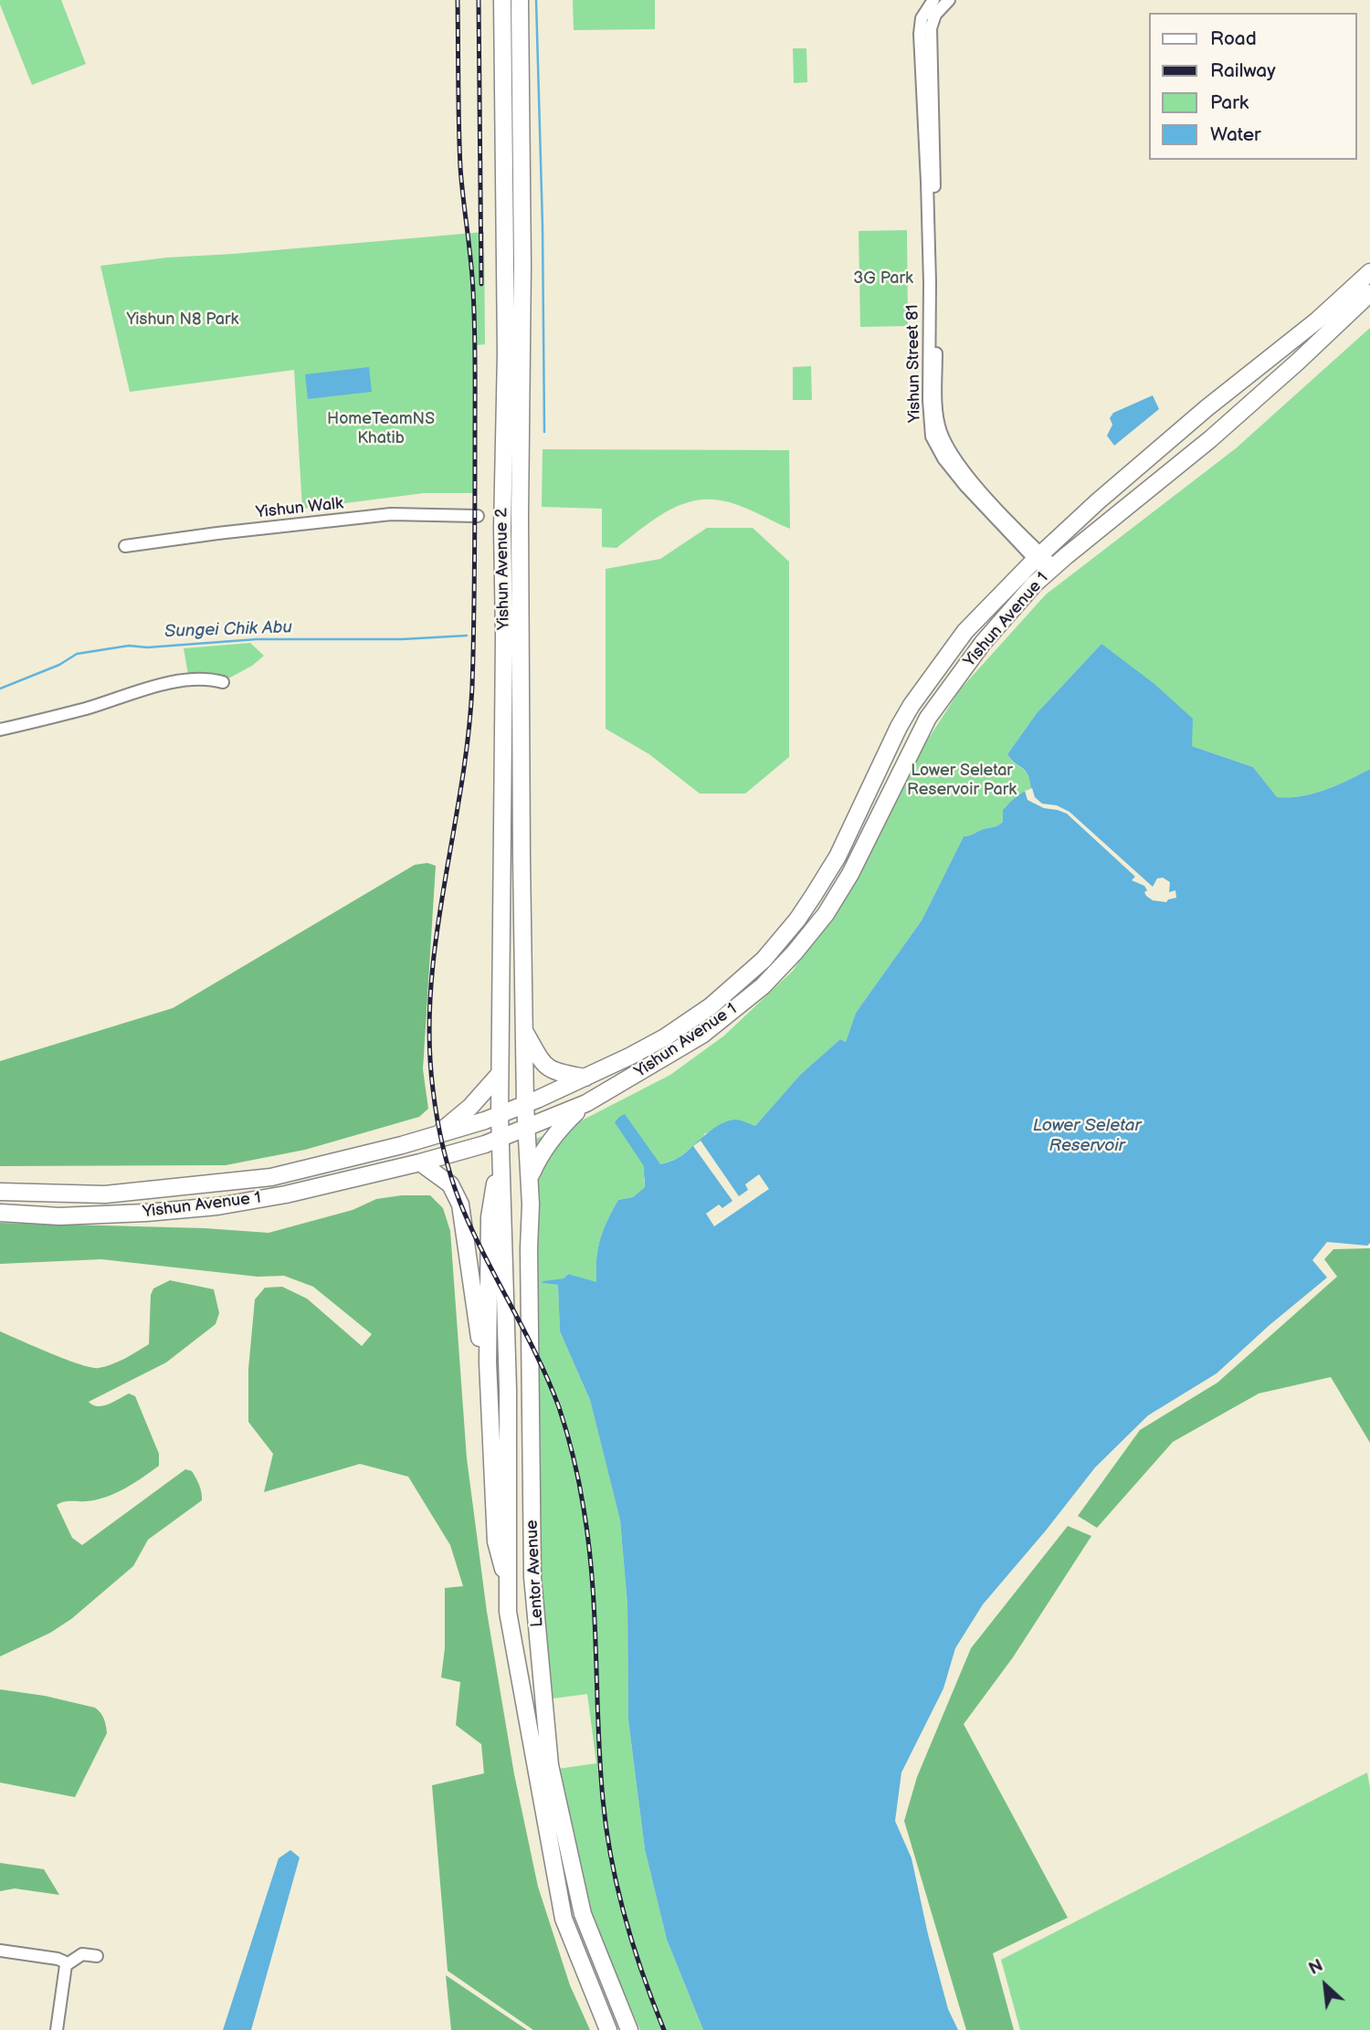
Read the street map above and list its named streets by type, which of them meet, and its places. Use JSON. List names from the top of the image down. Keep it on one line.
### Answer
{"streets":{"main road":["Yishun Avenue 2","Yishun Avenue 1","Lentor Avenue"],"street":["Yishun Street 81","Yishun Walk"]},"crossings":[["Yishun Street 81","Yishun Avenue 1"],["Yishun Avenue 2","Yishun Avenue 1"],["Yishun Avenue 2","Lentor Avenue"],["Yishun Avenue 1","Lentor Avenue"]],"water":["Sungei Chik Abu","Lower Seletar Reservoir"],"parks":["3G Park","Yishun N8 Park","HomeTeamNS Khatib","Lower Seletar Reservoir Park"],"legend":["Road","Railway","Park","Water"],"north":"top left"}
